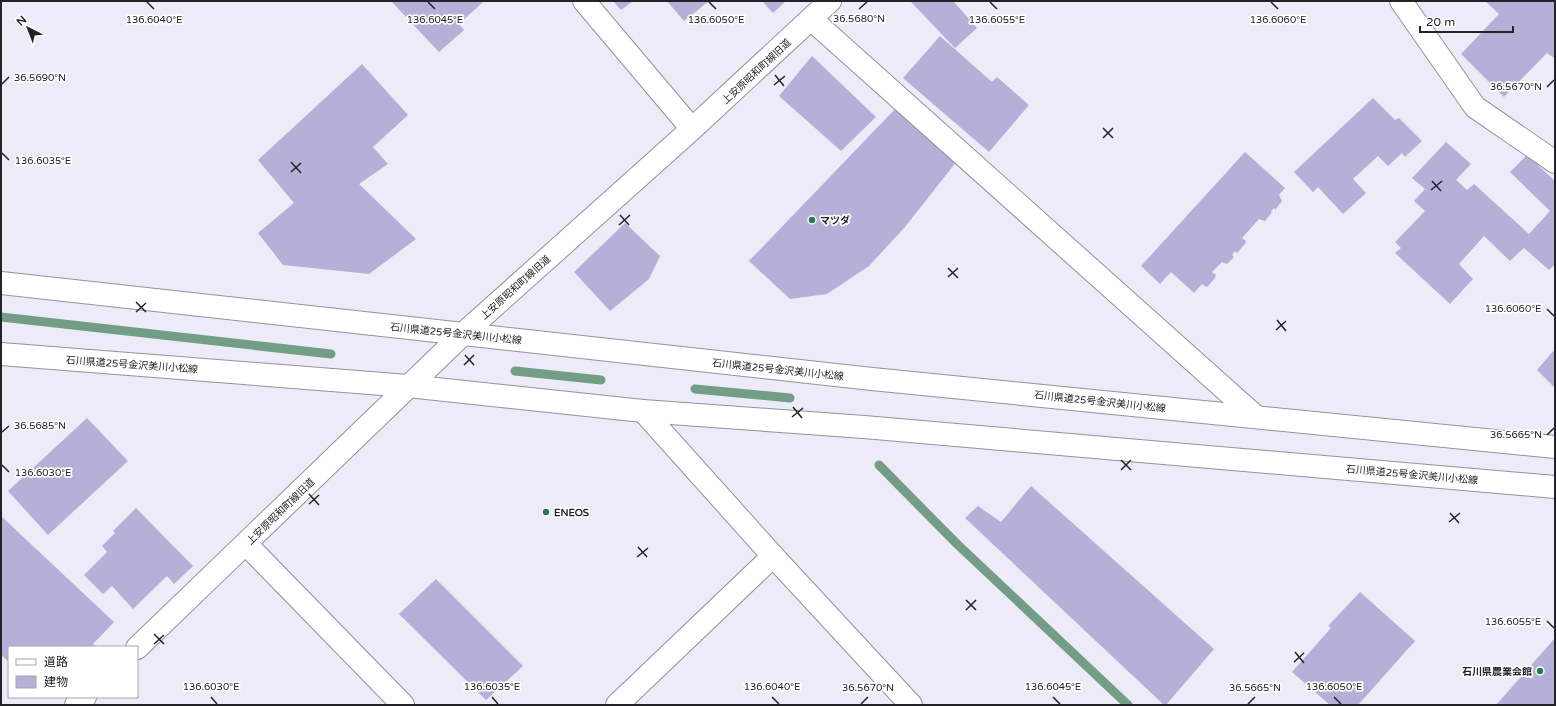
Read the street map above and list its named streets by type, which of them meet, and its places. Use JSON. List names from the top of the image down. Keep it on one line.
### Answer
{"streets":{"main road":["上安原昭和町線旧道","石川県道25号金沢美川小松線"]},"crossings":[["上安原昭和町線旧道","石川県道25号金沢美川小松線"]],"places":["マツダ","ENEOS","石川県農業会館"],"legend":["道路","建物"],"scale_bar":"20 m","north":"top left","coordinates":["36.5680°N","136.6050°E","136.6055°E","136.6060°E","136.6040°E","136.6045°E","36.5690°N","36.5670°N","136.6035°E","36.5685°N","36.5665°N","136.6030°E"]}
